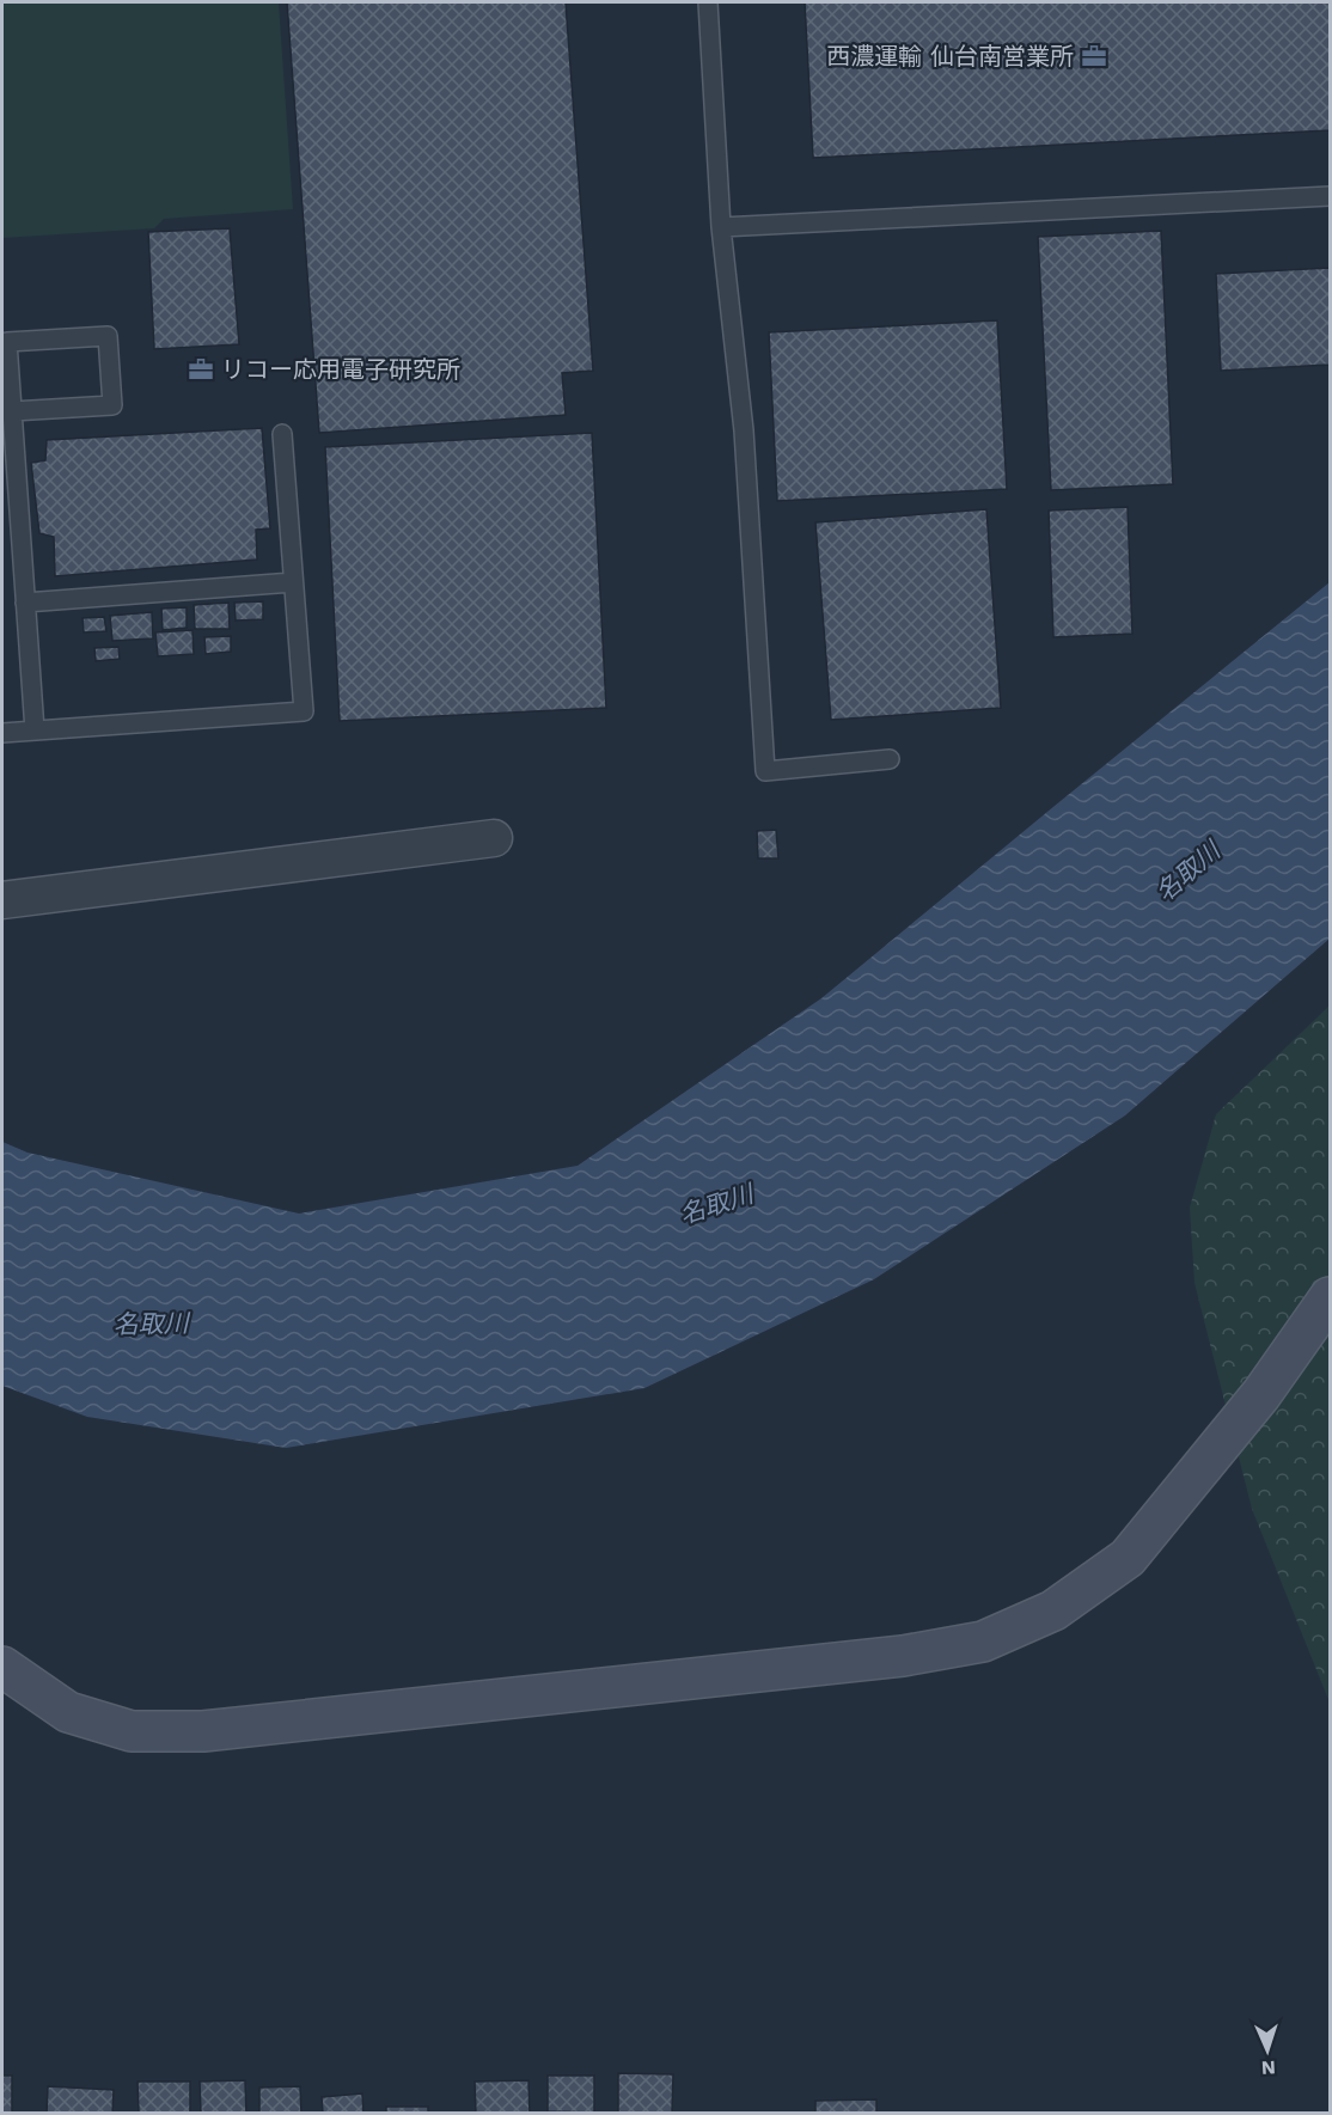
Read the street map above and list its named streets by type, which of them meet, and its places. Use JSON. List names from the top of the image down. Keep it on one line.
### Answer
{"water":["名取川"],"places":{"office":["西濃運輸 仙台南営業所","リコー応用電子研究所"]},"north":"bottom"}
